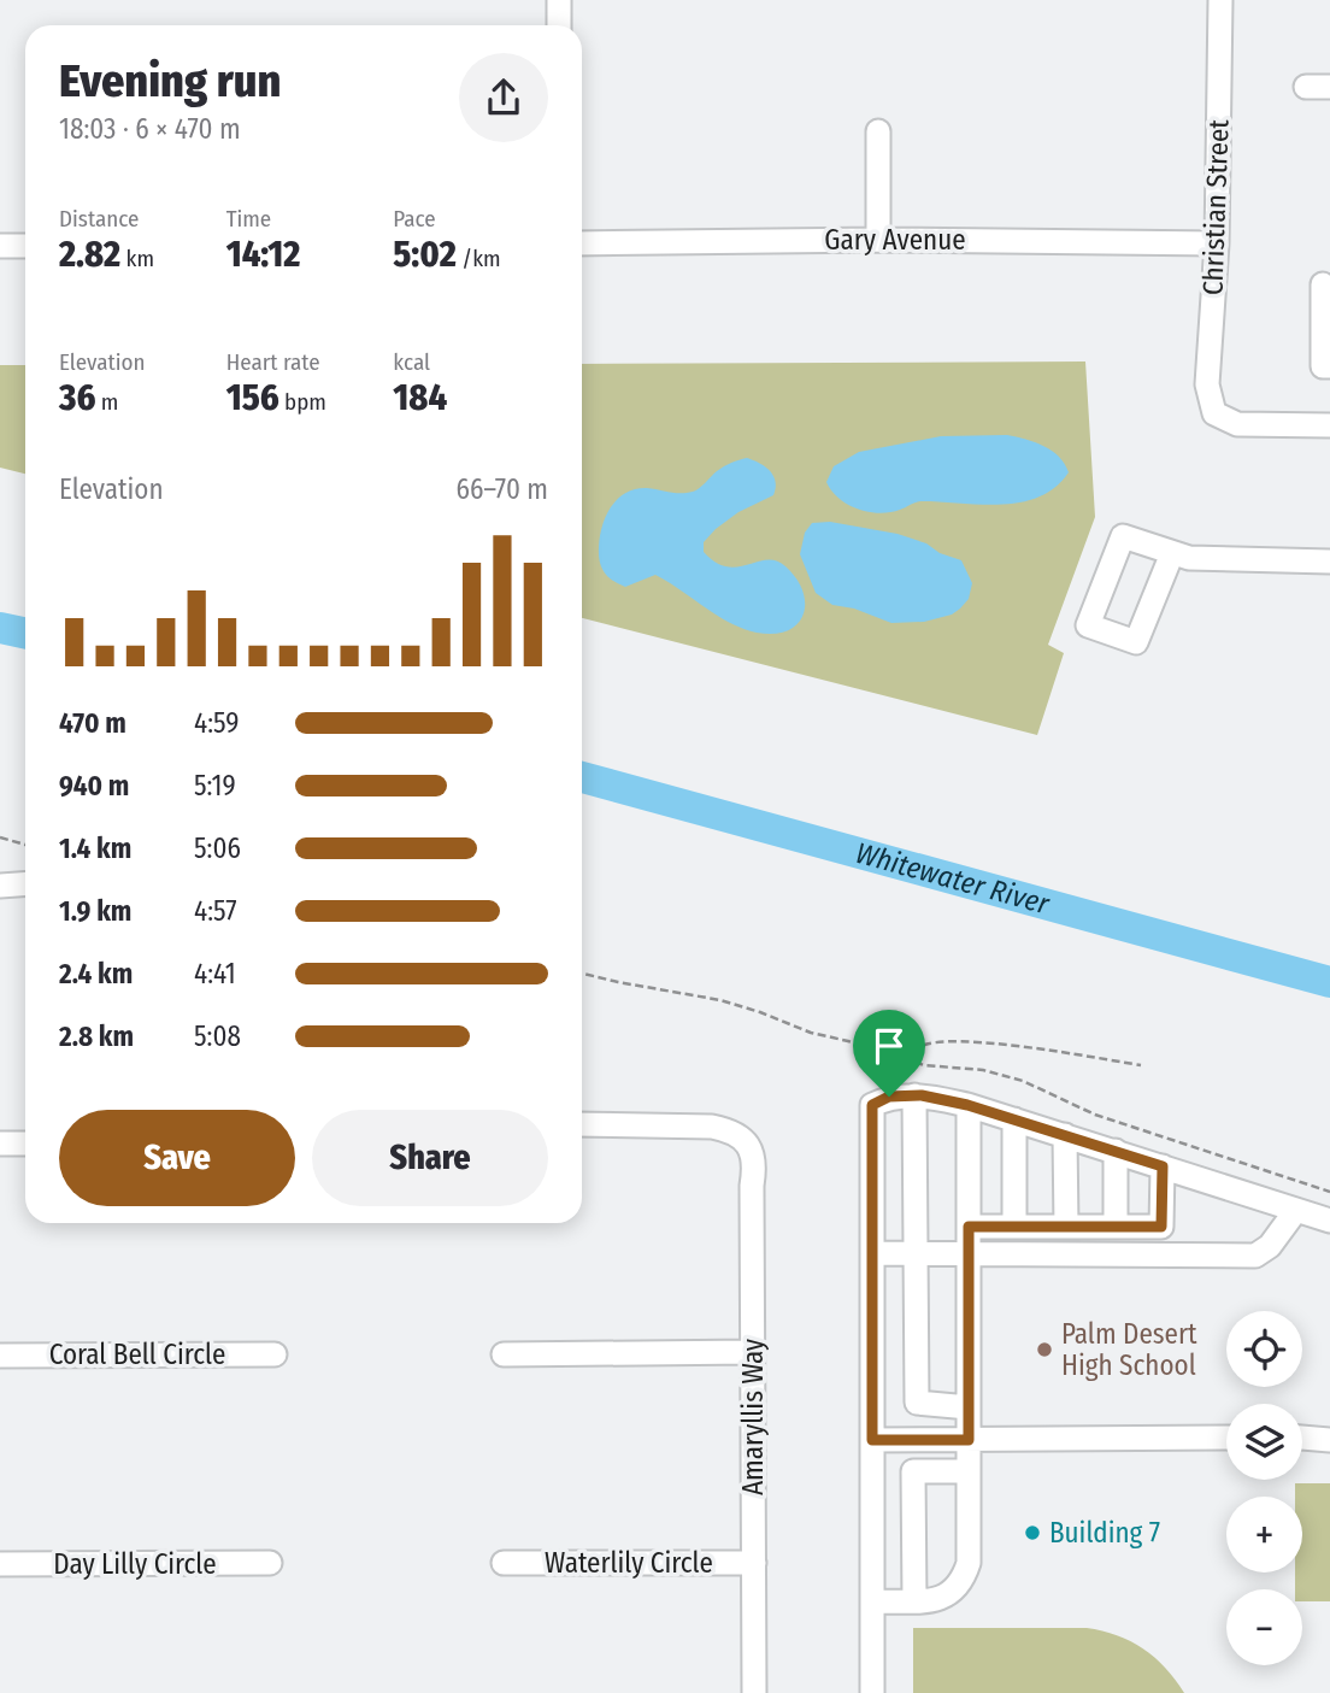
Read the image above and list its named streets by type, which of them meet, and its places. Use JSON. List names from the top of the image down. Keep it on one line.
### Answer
{"streets":{"street":["Christian Street","Gary Avenue","Coral Bell Circle","Amaryllis Way","Waterlily Circle","Day Lilly Circle"]},"crossings":[["Christian Street","Gary Avenue"],["Amaryllis Way","Waterlily Circle"]],"water":["Whitewater River"],"places":["Palm Desert High School","Building 7"],"page":{"heading":["Evening run","18:03 · 6 × 470 m"],"stats":[["Distance","2.82 km"],["Time","14:12"],["Pace","5:02 /km"],["Elevation","36 m"],["Heart rate","156 bpm"],["kcal","184"]],"chart":["Elevation","66–70 m"],"list":[{"name":"470 m","note":"4:59"},{"name":"940 m","note":"5:19"},{"name":"1.4 km","note":"5:06"},{"name":"1.9 km","note":"4:57"},{"name":"2.4 km","note":"4:41"},{"name":"2.8 km","note":"5:08"}],"buttons":["Save","Share"],"map_buttons":["+","−"]}}
